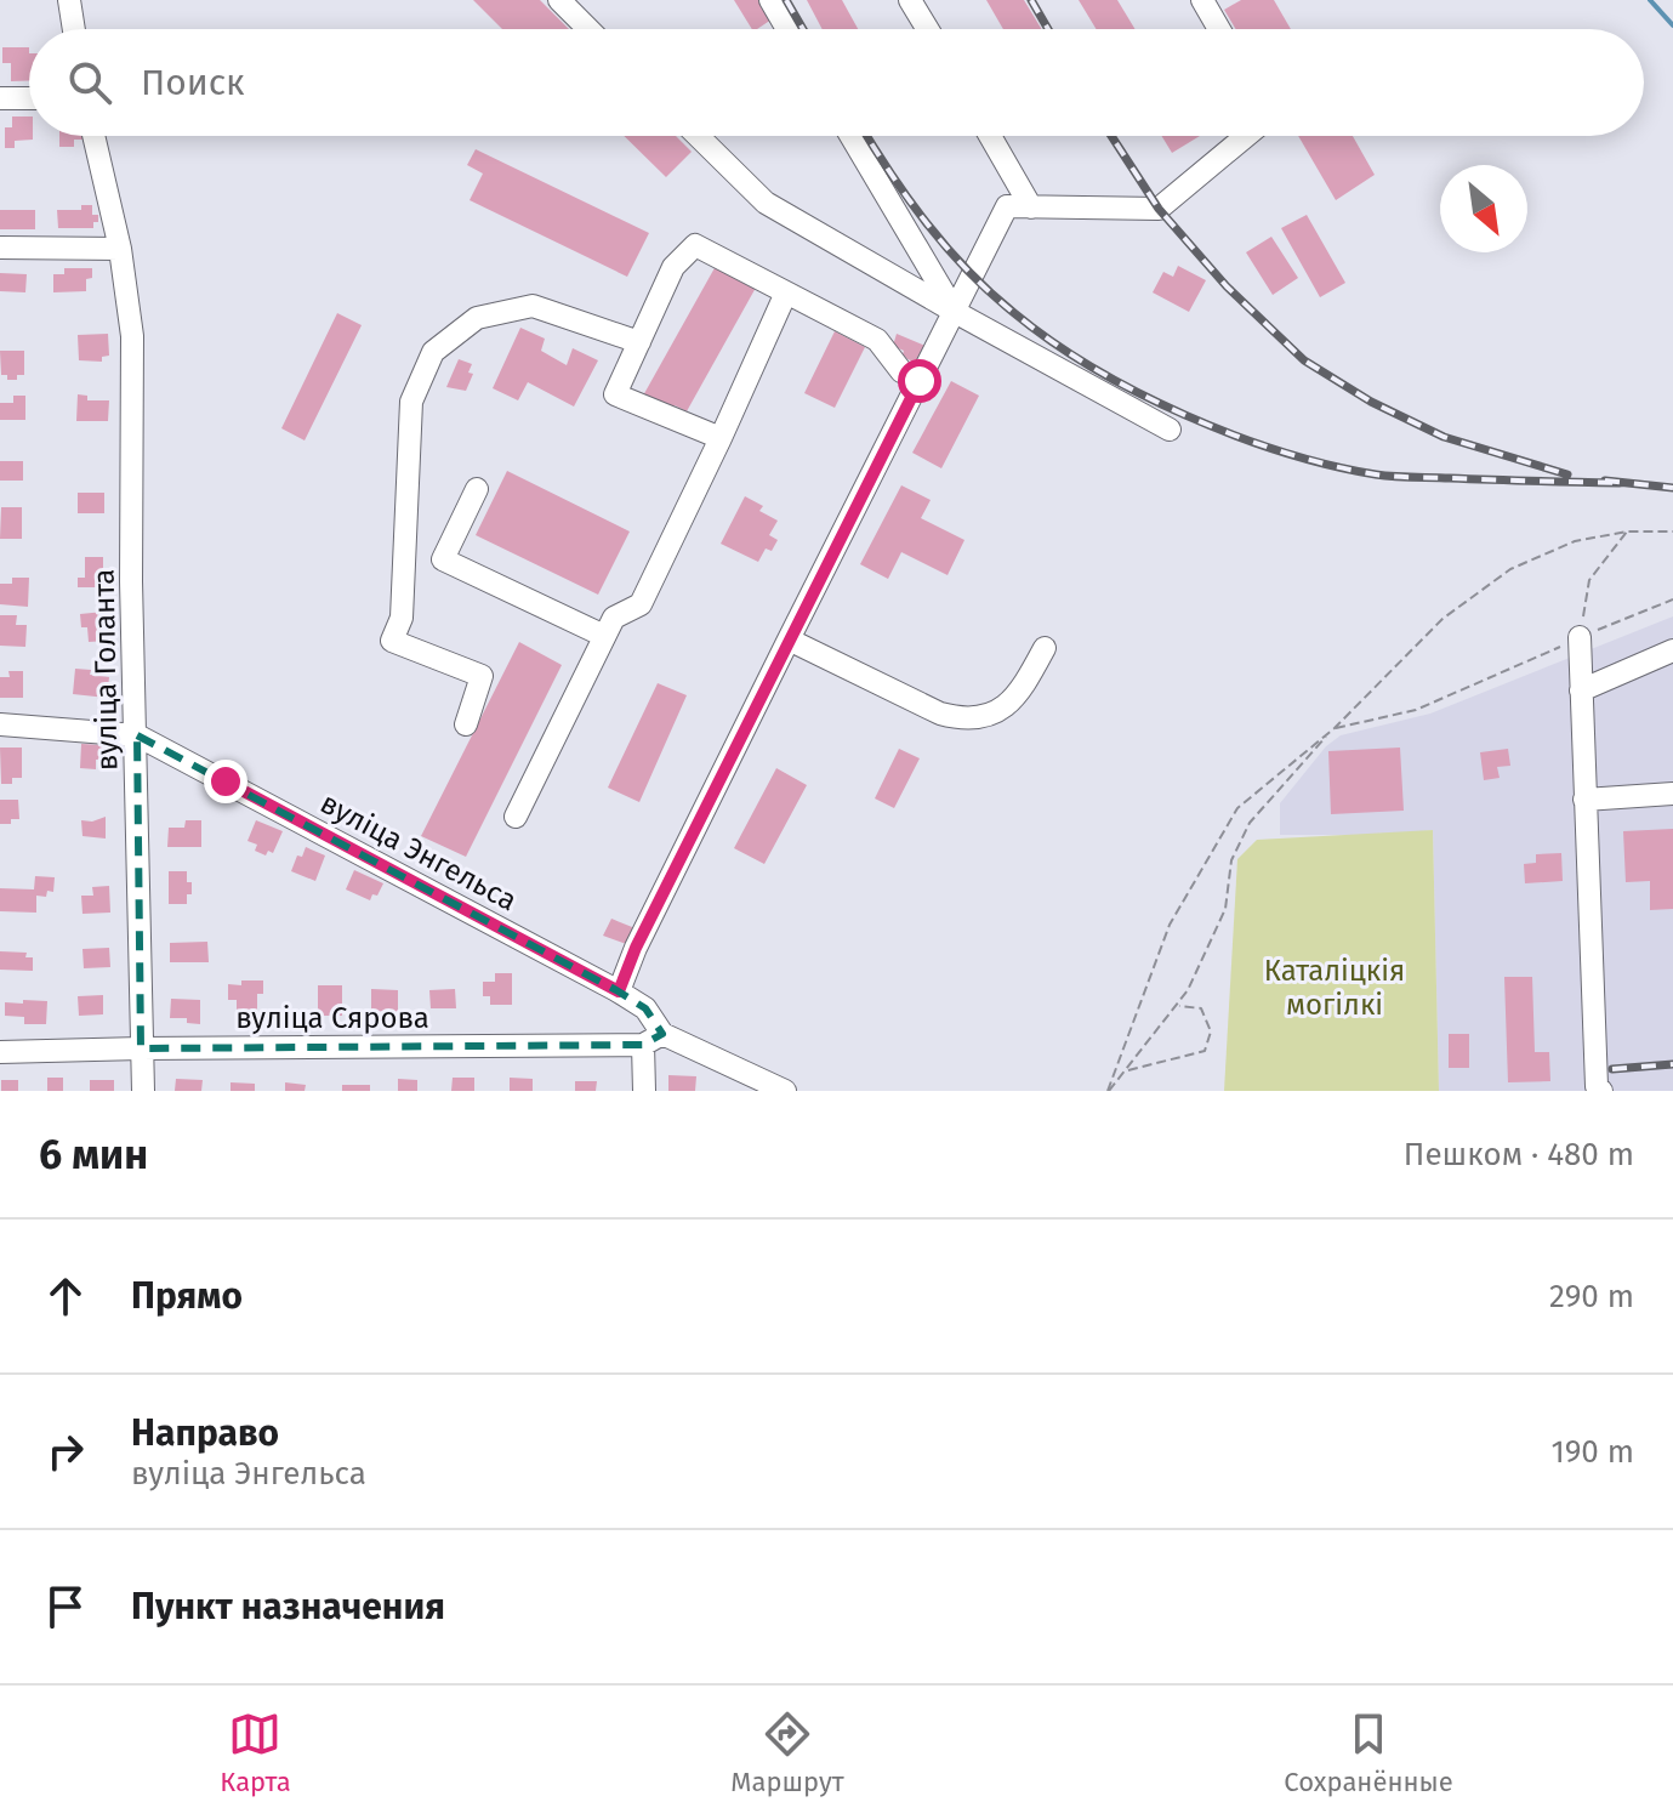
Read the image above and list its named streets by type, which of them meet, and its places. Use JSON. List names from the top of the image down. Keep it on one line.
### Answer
{"streets":{"street":["вуліца Голанта","вуліца Энгельса","вуліца Сярова"]},"crossings":[["вуліца Голанта","вуліца Энгельса"],["вуліца Голанта","вуліца Сярова"],["вуліца Энгельса","вуліца Сярова"]],"parks":["Каталіцкія могілкі"],"north":"bottom right","page":{"search":"Поиск","heading":["6 мин","Пешком · 480 m"],"list":[["Прямо","290 m"],["Направо","вуліца Энгельса","190 m"],"Пункт назначения"],"nav":["Карта","Маршрут","Сохранённые"]}}
